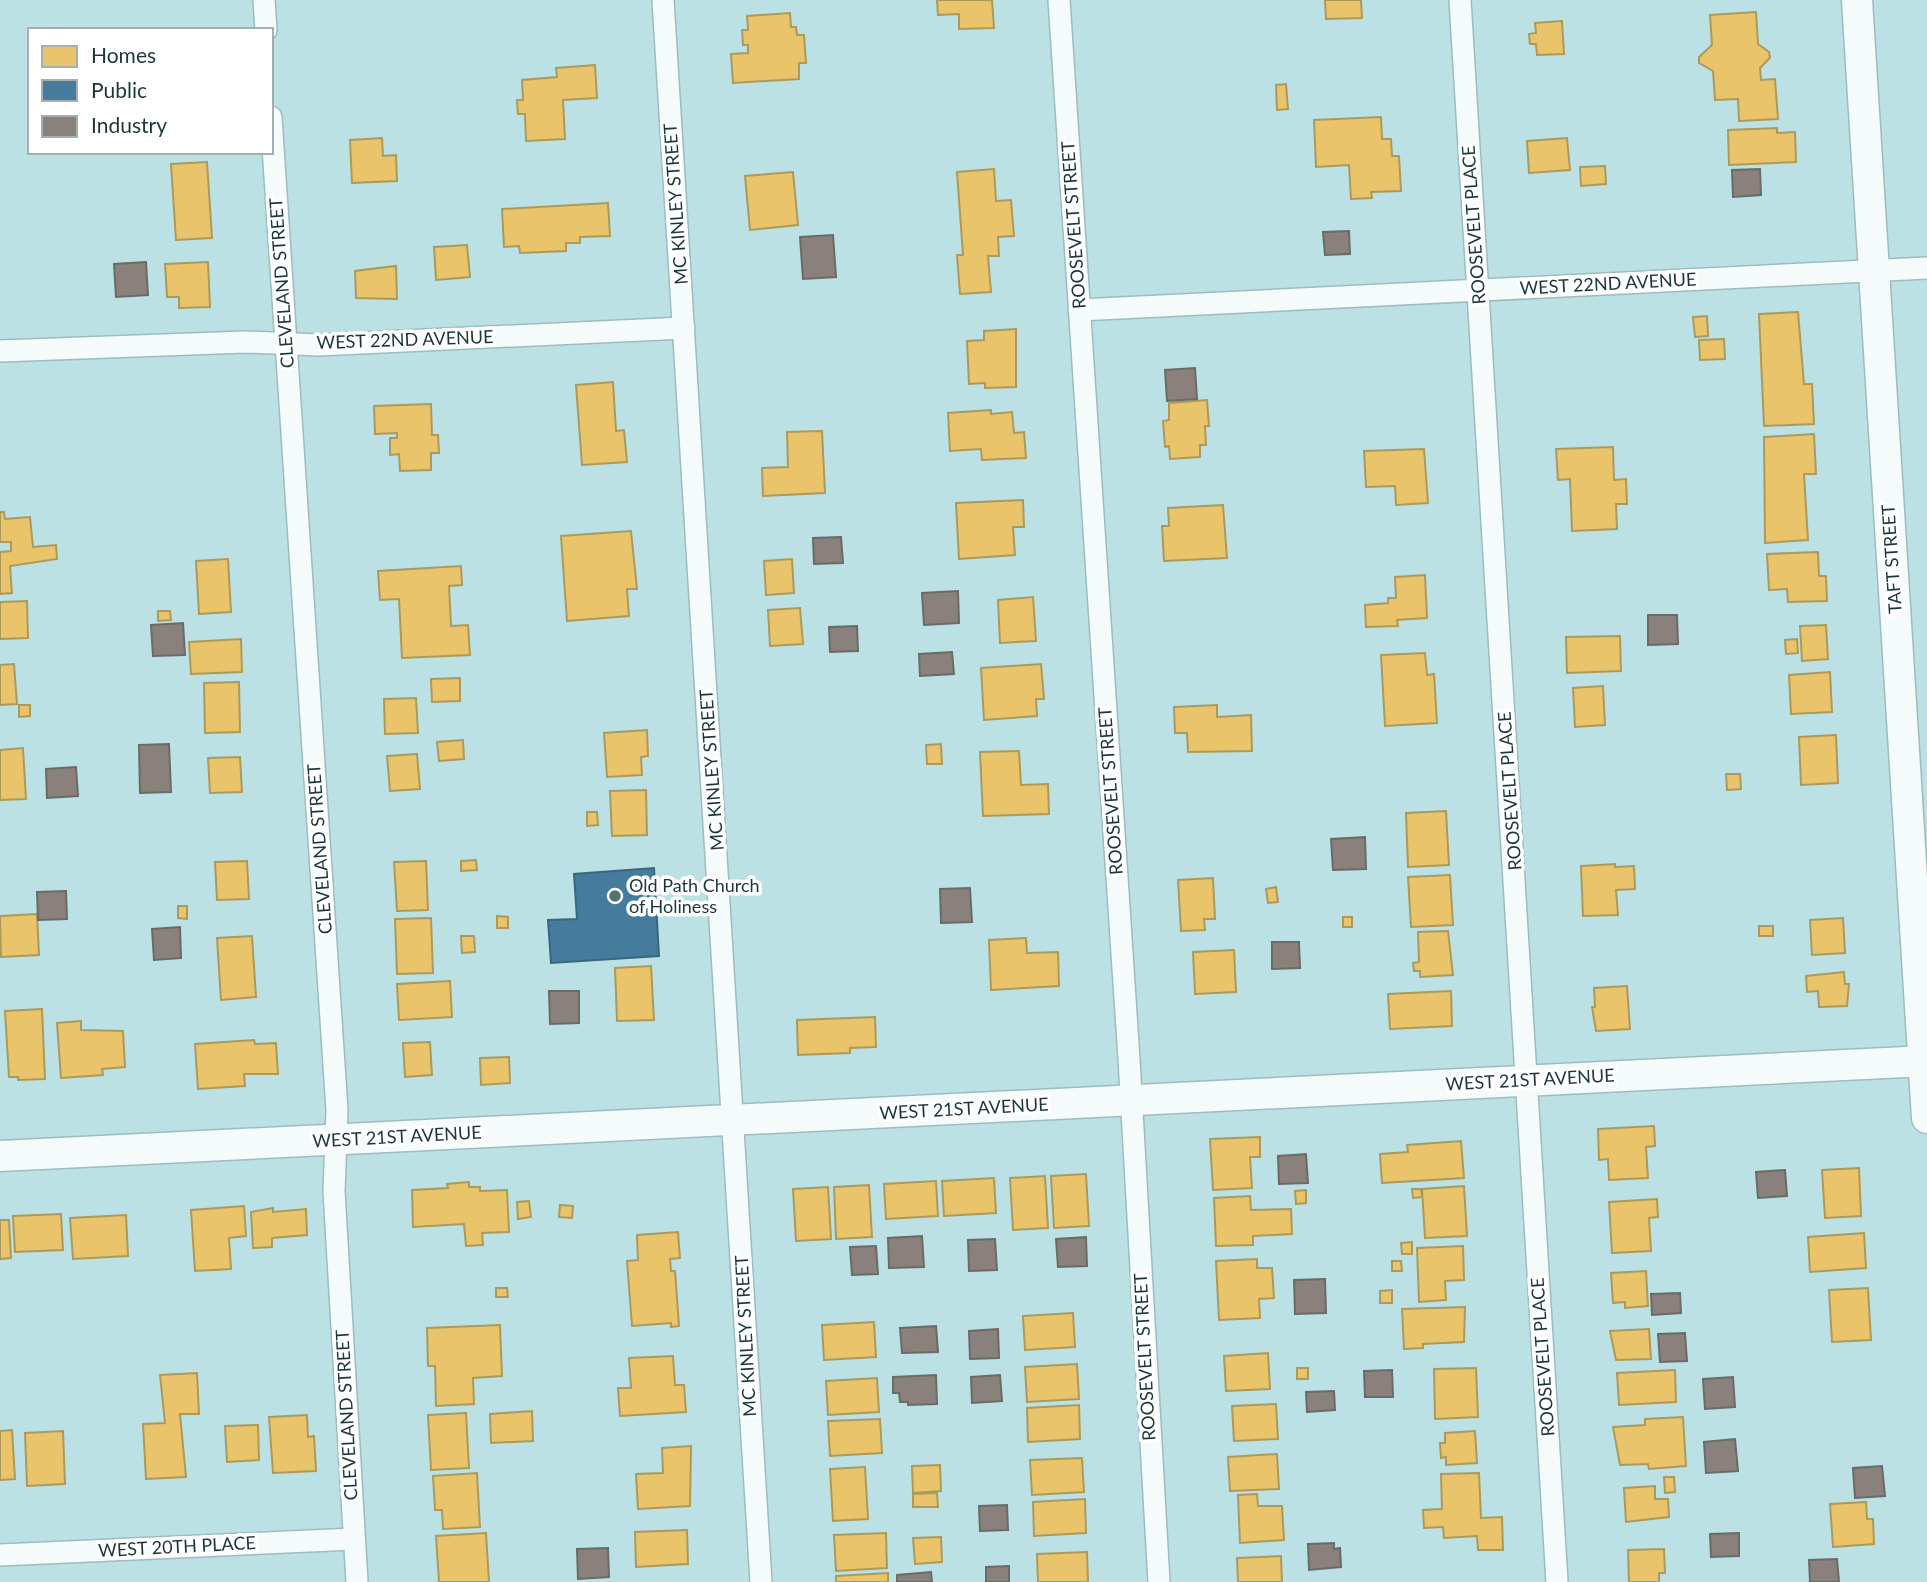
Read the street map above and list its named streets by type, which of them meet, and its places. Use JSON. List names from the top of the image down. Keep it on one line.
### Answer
{"streets":{"street":["MC KINLEY STREET","ROOSEVELT STREET","ROOSEVELT PLACE","CLEVELAND STREET","WEST 22ND AVENUE","TAFT STREET","WEST 21ST AVENUE","WEST 20TH PLACE"]},"crossings":[["MC KINLEY STREET","WEST 22ND AVENUE"],["MC KINLEY STREET","WEST 21ST AVENUE"],["ROOSEVELT STREET","WEST 22ND AVENUE"],["ROOSEVELT STREET","WEST 21ST AVENUE"],["ROOSEVELT PLACE","WEST 22ND AVENUE"],["ROOSEVELT PLACE","WEST 21ST AVENUE"],["CLEVELAND STREET","WEST 22ND AVENUE"],["CLEVELAND STREET","WEST 21ST AVENUE"],["CLEVELAND STREET","WEST 20TH PLACE"],["WEST 22ND AVENUE","TAFT STREET"],["TAFT STREET","WEST 21ST AVENUE"]],"places":["Old Path Church of Holiness"],"legend":["Homes","Public","Industry"]}
